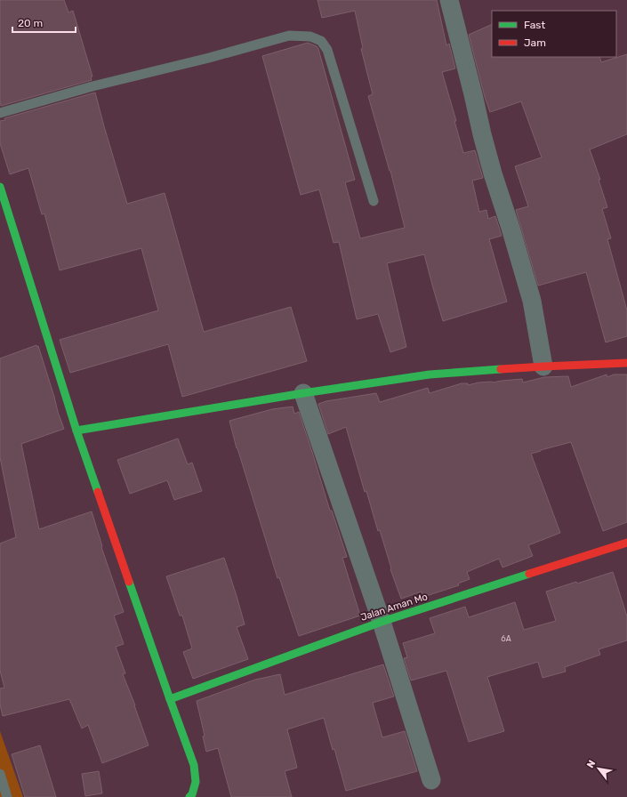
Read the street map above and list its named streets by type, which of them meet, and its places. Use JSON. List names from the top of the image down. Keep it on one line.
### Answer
{"streets":{"street":["Jalan Aman Mo"]},"house_numbers":["6A"],"legend":["Fast","Jam"],"scale_bar":"20 m","north":"top left"}
